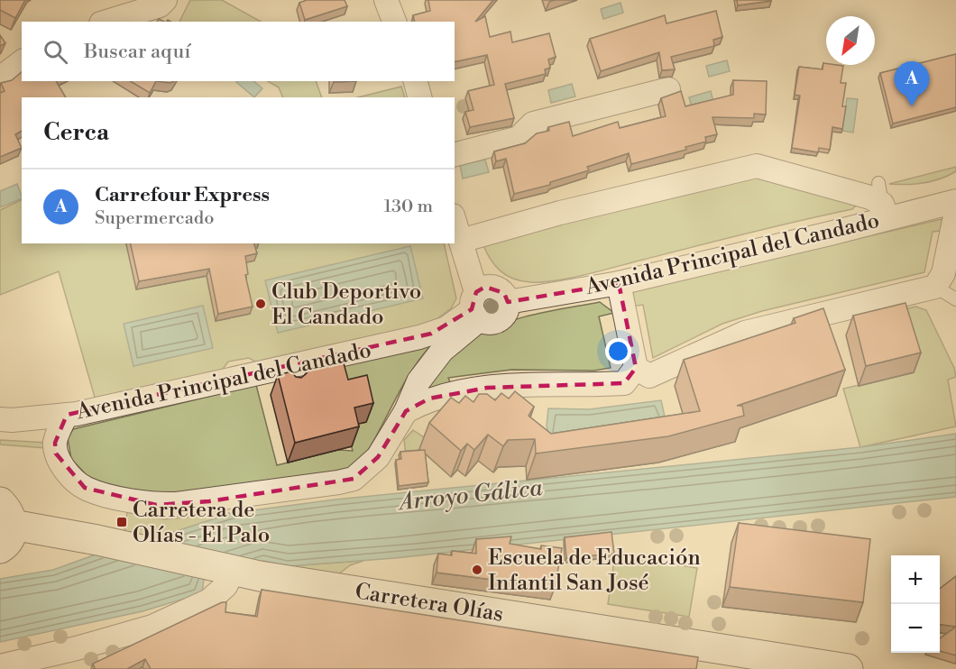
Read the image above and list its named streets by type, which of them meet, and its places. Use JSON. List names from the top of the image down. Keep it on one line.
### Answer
{"streets":{"main road":["Carretera Olías"],"street":["Avenida Principal del Candado"]},"water":["Arroyo Gálica"],"places":{"other":["Club Deportivo El Candado","Escuela de Educación Infantil San José"],"transit":["Carretera de Olías - El Palo"]},"north":"bottom left","page":{"search":"Buscar aquí","pins":"A","heading":"Cerca","list":[{"mark":"A","name":"Carrefour Express","note":"Supermercado","value":"130 m"}],"map_buttons":["+","−"]}}
